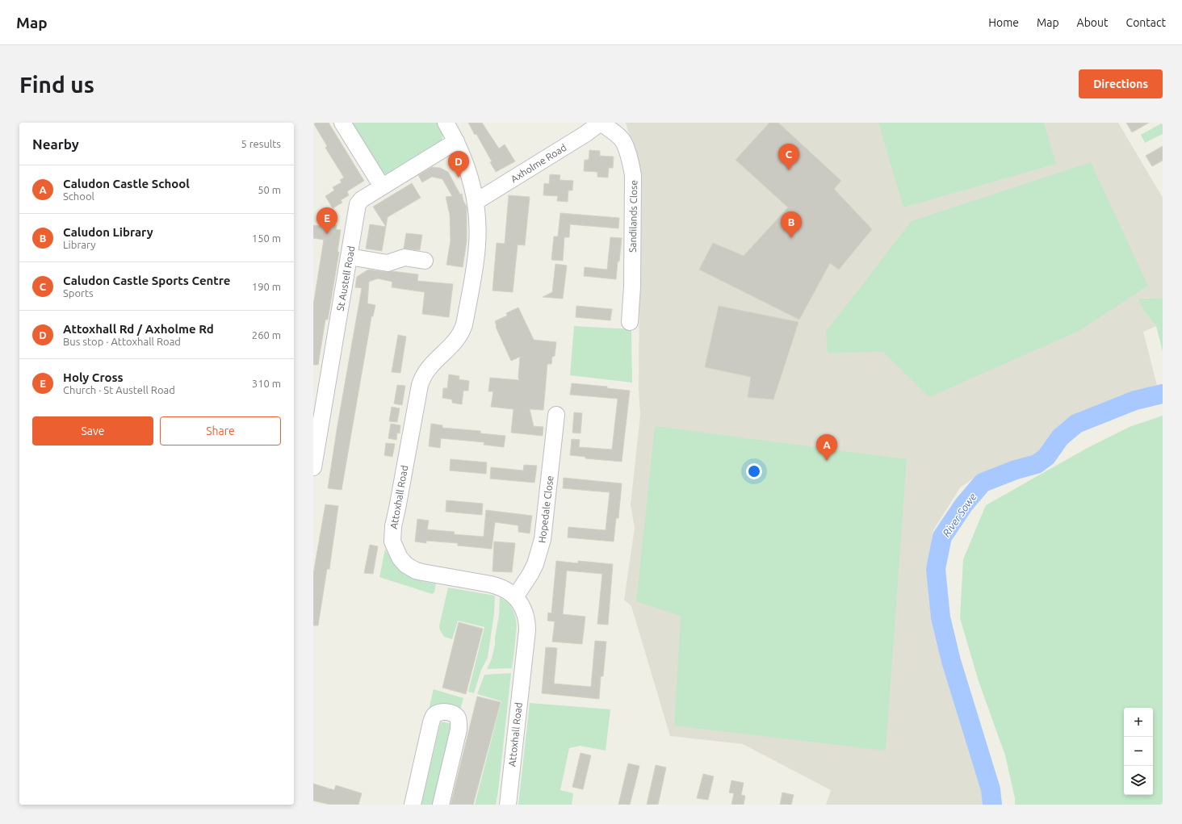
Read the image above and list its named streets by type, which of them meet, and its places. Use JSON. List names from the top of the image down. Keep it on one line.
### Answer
{"streets":{"street":["Axholme Road","Sandilands Close","St Austell Road","Attoxhall Road","Hopedale Close"]},"crossings":[["Axholme Road","Sandilands Close"],["Axholme Road","Attoxhall Road"],["St Austell Road","Attoxhall Road"],["Attoxhall Road","Hopedale Close"]],"water":["River Sowe"],"page":{"header":"Map","nav":["Home","Map","About","Contact"],"buttons":["Directions",["Save","Share"]],"title":"Find us","heading":["Nearby","5 results"],"pins":["C","D","E","B","A"],"list":[{"mark":"A","name":"Caludon Castle School","note":"School","value":"50 m"},{"mark":"B","name":"Caludon Library","note":"Library","value":"150 m"},{"mark":"C","name":"Caludon Castle Sports Centre","note":"Sports","value":"190 m"},{"mark":"D","name":"Attoxhall Rd / Axholme Rd","note":"Bus stop · Attoxhall Road","value":"260 m"},{"mark":"E","name":"Holy Cross","note":"Church · St Austell Road","value":"310 m"}],"map_buttons":["+","−"]}}
